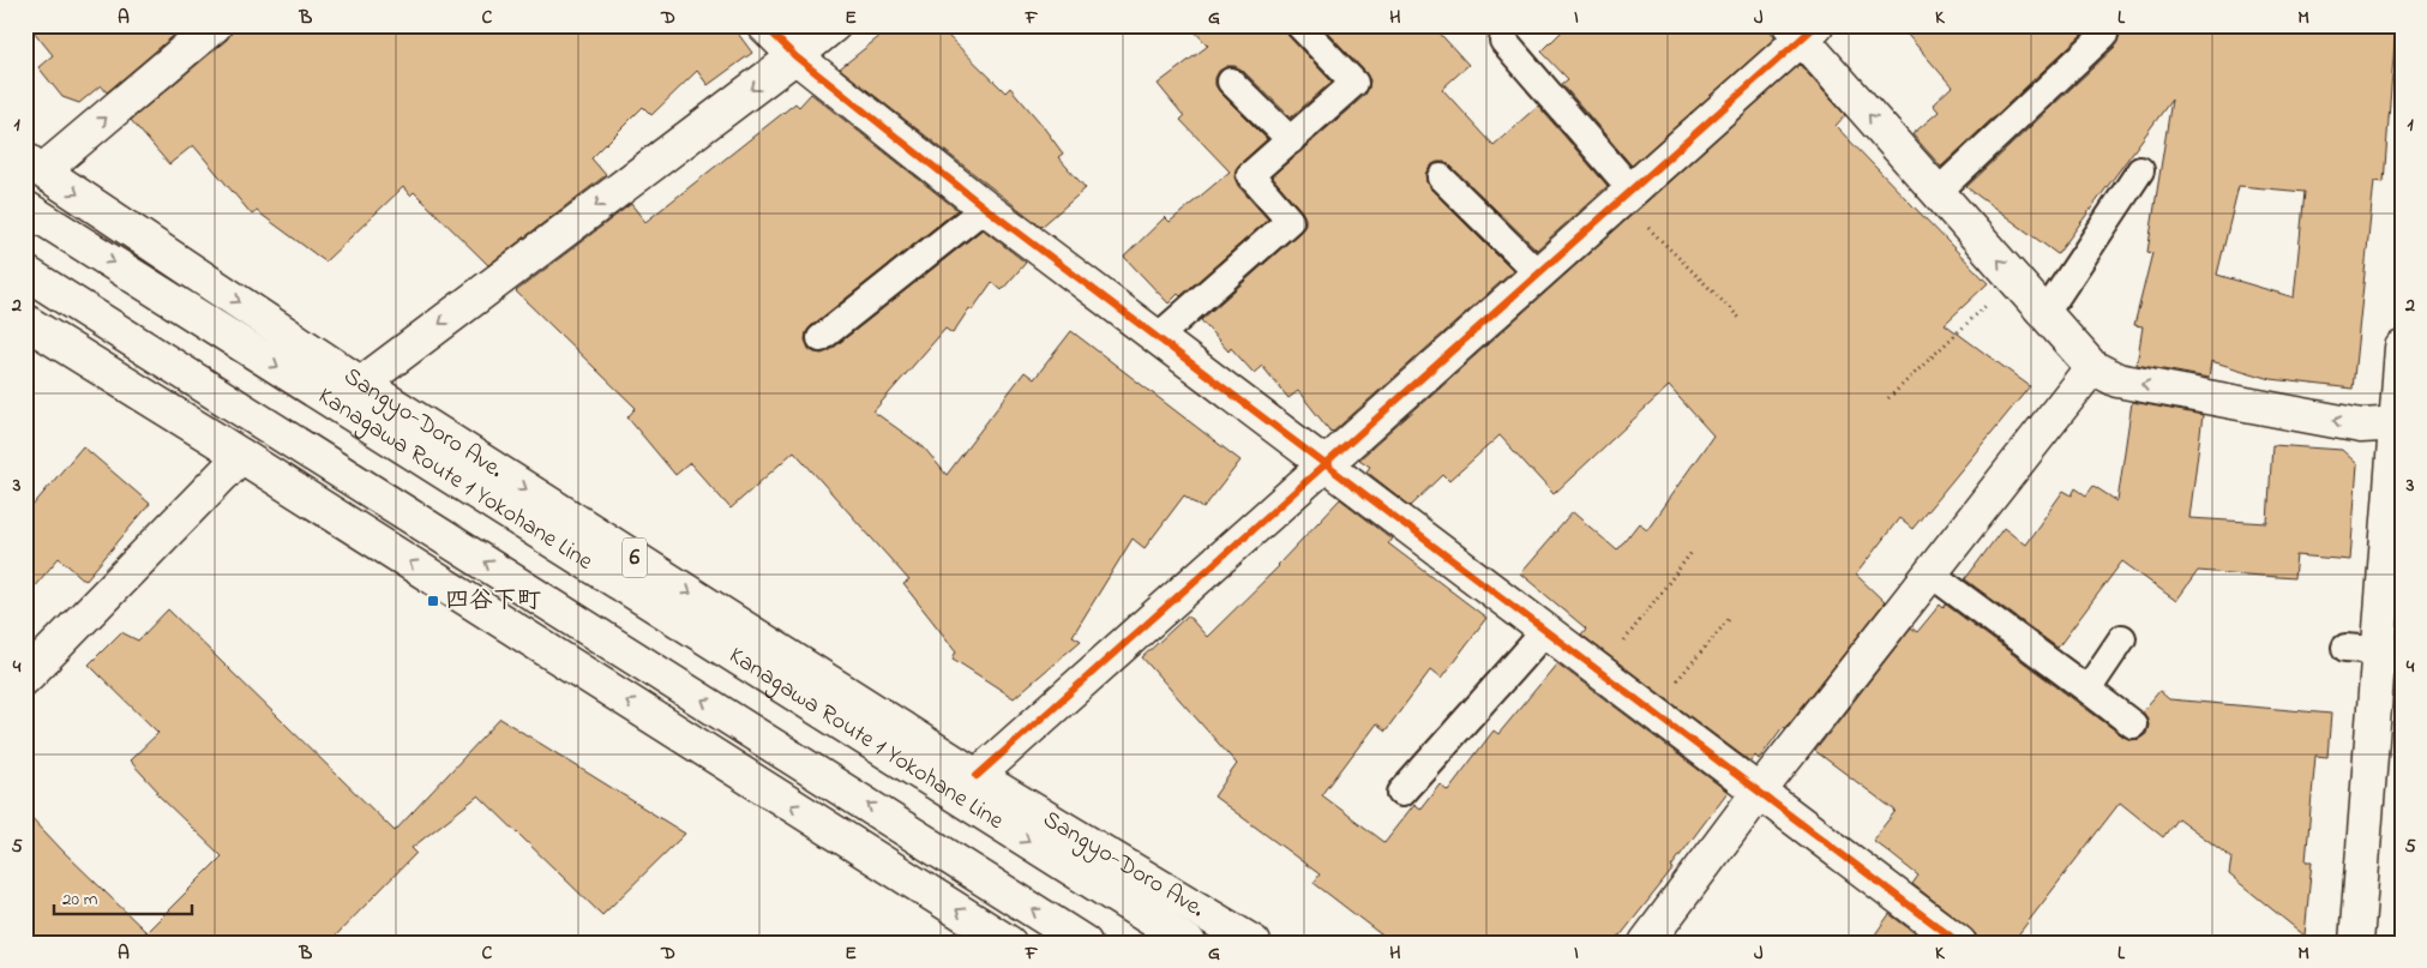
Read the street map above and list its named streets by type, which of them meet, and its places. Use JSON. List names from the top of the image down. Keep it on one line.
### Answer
{"streets":{"main road":["Sangyo-Doro Ave.","Kanagawa Route 1 Yokohane Line","6"]},"places":{"transit":["四谷下町"]},"scale_bar":"20 m","grid":{"columns":["A","B","C","D","E","F","G","H","I","J","K","L","M"],"rows":["1","2","3","4","5"]}}
